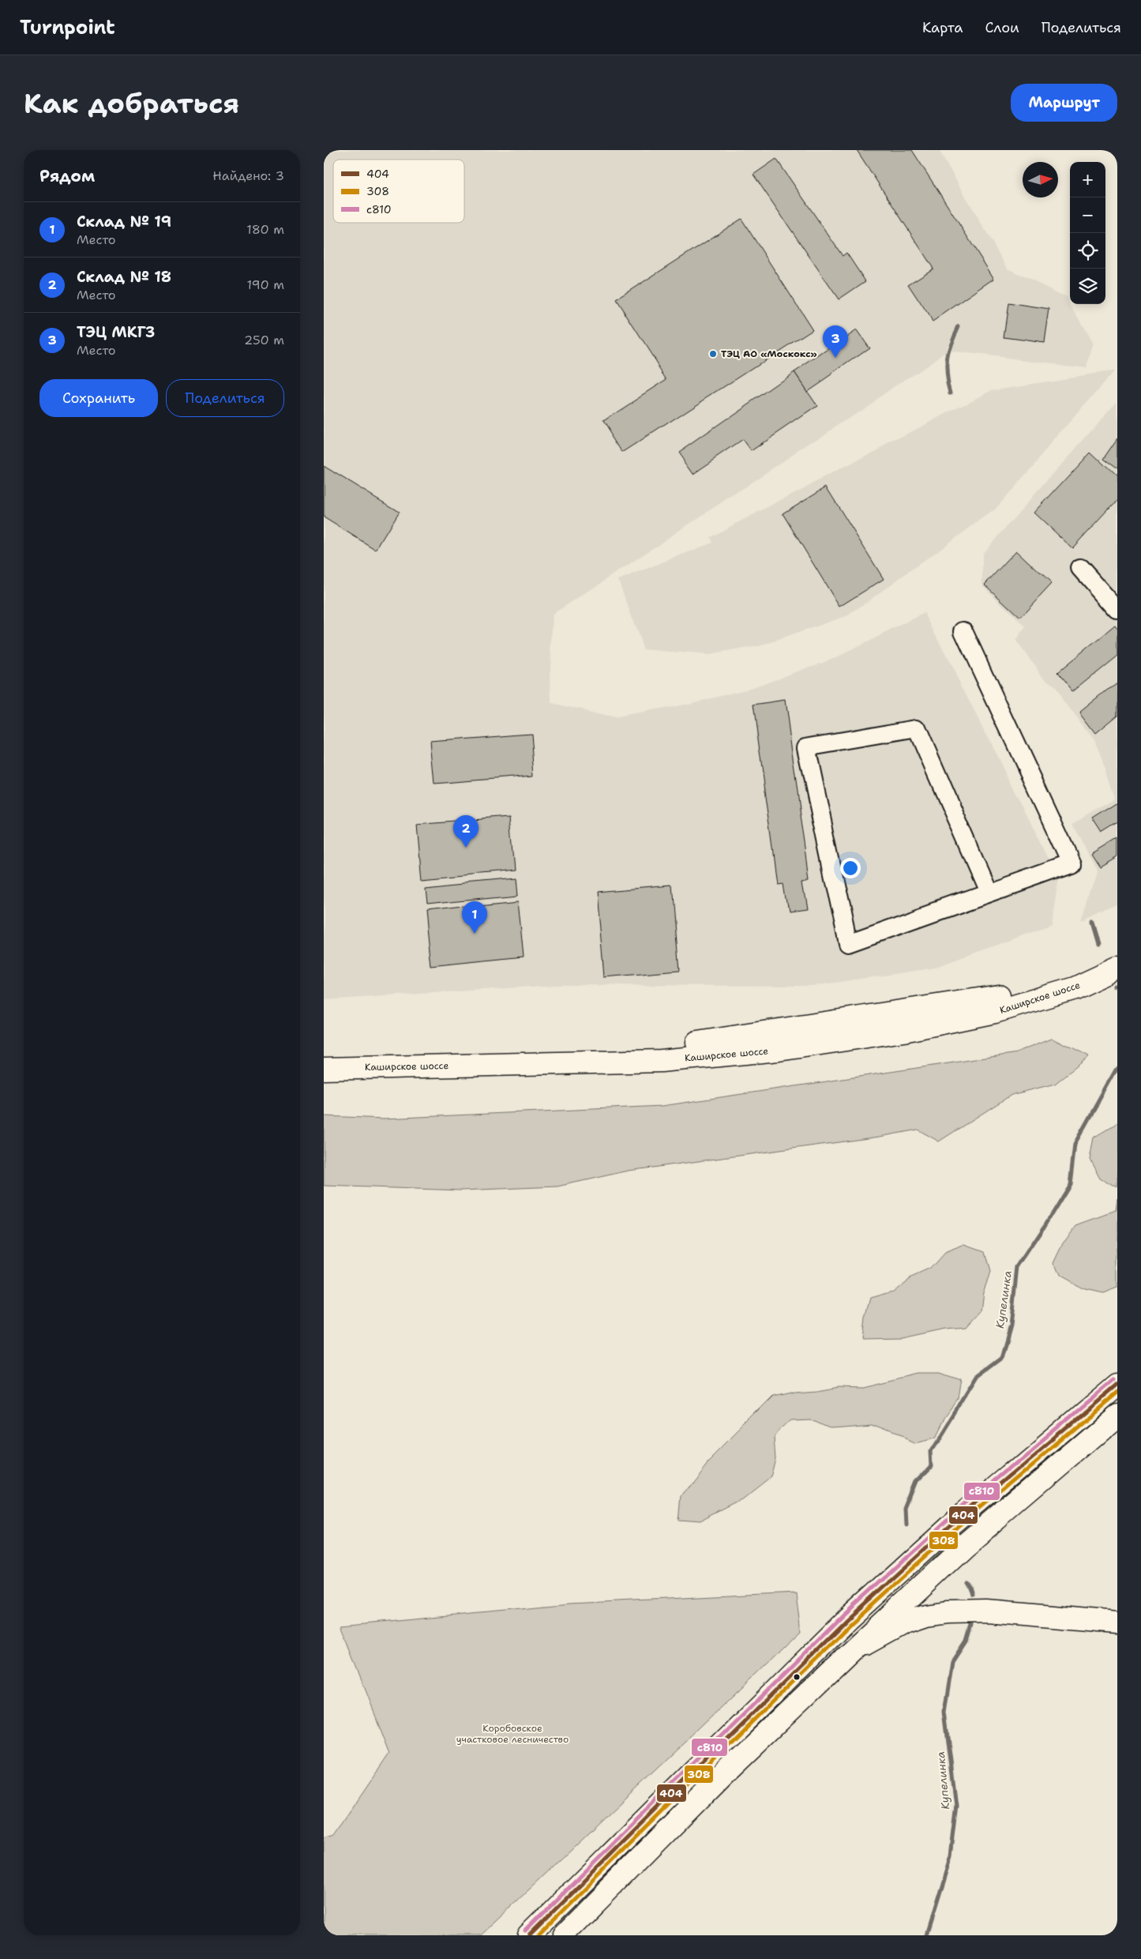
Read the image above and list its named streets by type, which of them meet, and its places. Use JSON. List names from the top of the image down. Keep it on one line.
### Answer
{"streets":{"main road":["Каширское шоссе"]},"water":["Купелинка"],"parks":["Коробовское участковое лесничество"],"places":["ТЭЦ АО «Москокс»"],"lines":["transit line с810","transit line 404","transit line 308"],"legend":["404","308","с810"],"north":"right","page":{"header":"Turnpoint","nav":["Карта","Слои","Поделиться"],"buttons":["Маршрут",["Сохранить","Поделиться"]],"title":"Как добраться","heading":["Рядом","Найдено: 3"],"map_buttons":["+","−"],"list":[{"mark":"1","name":"Склад № 19","note":"Место","value":"180 m"},{"mark":"2","name":"Склад № 18","note":"Место","value":"190 m"},{"mark":"3","name":"ТЭЦ МКГЗ","note":"Место","value":"250 m"}],"pins":["3","2","1"]}}
